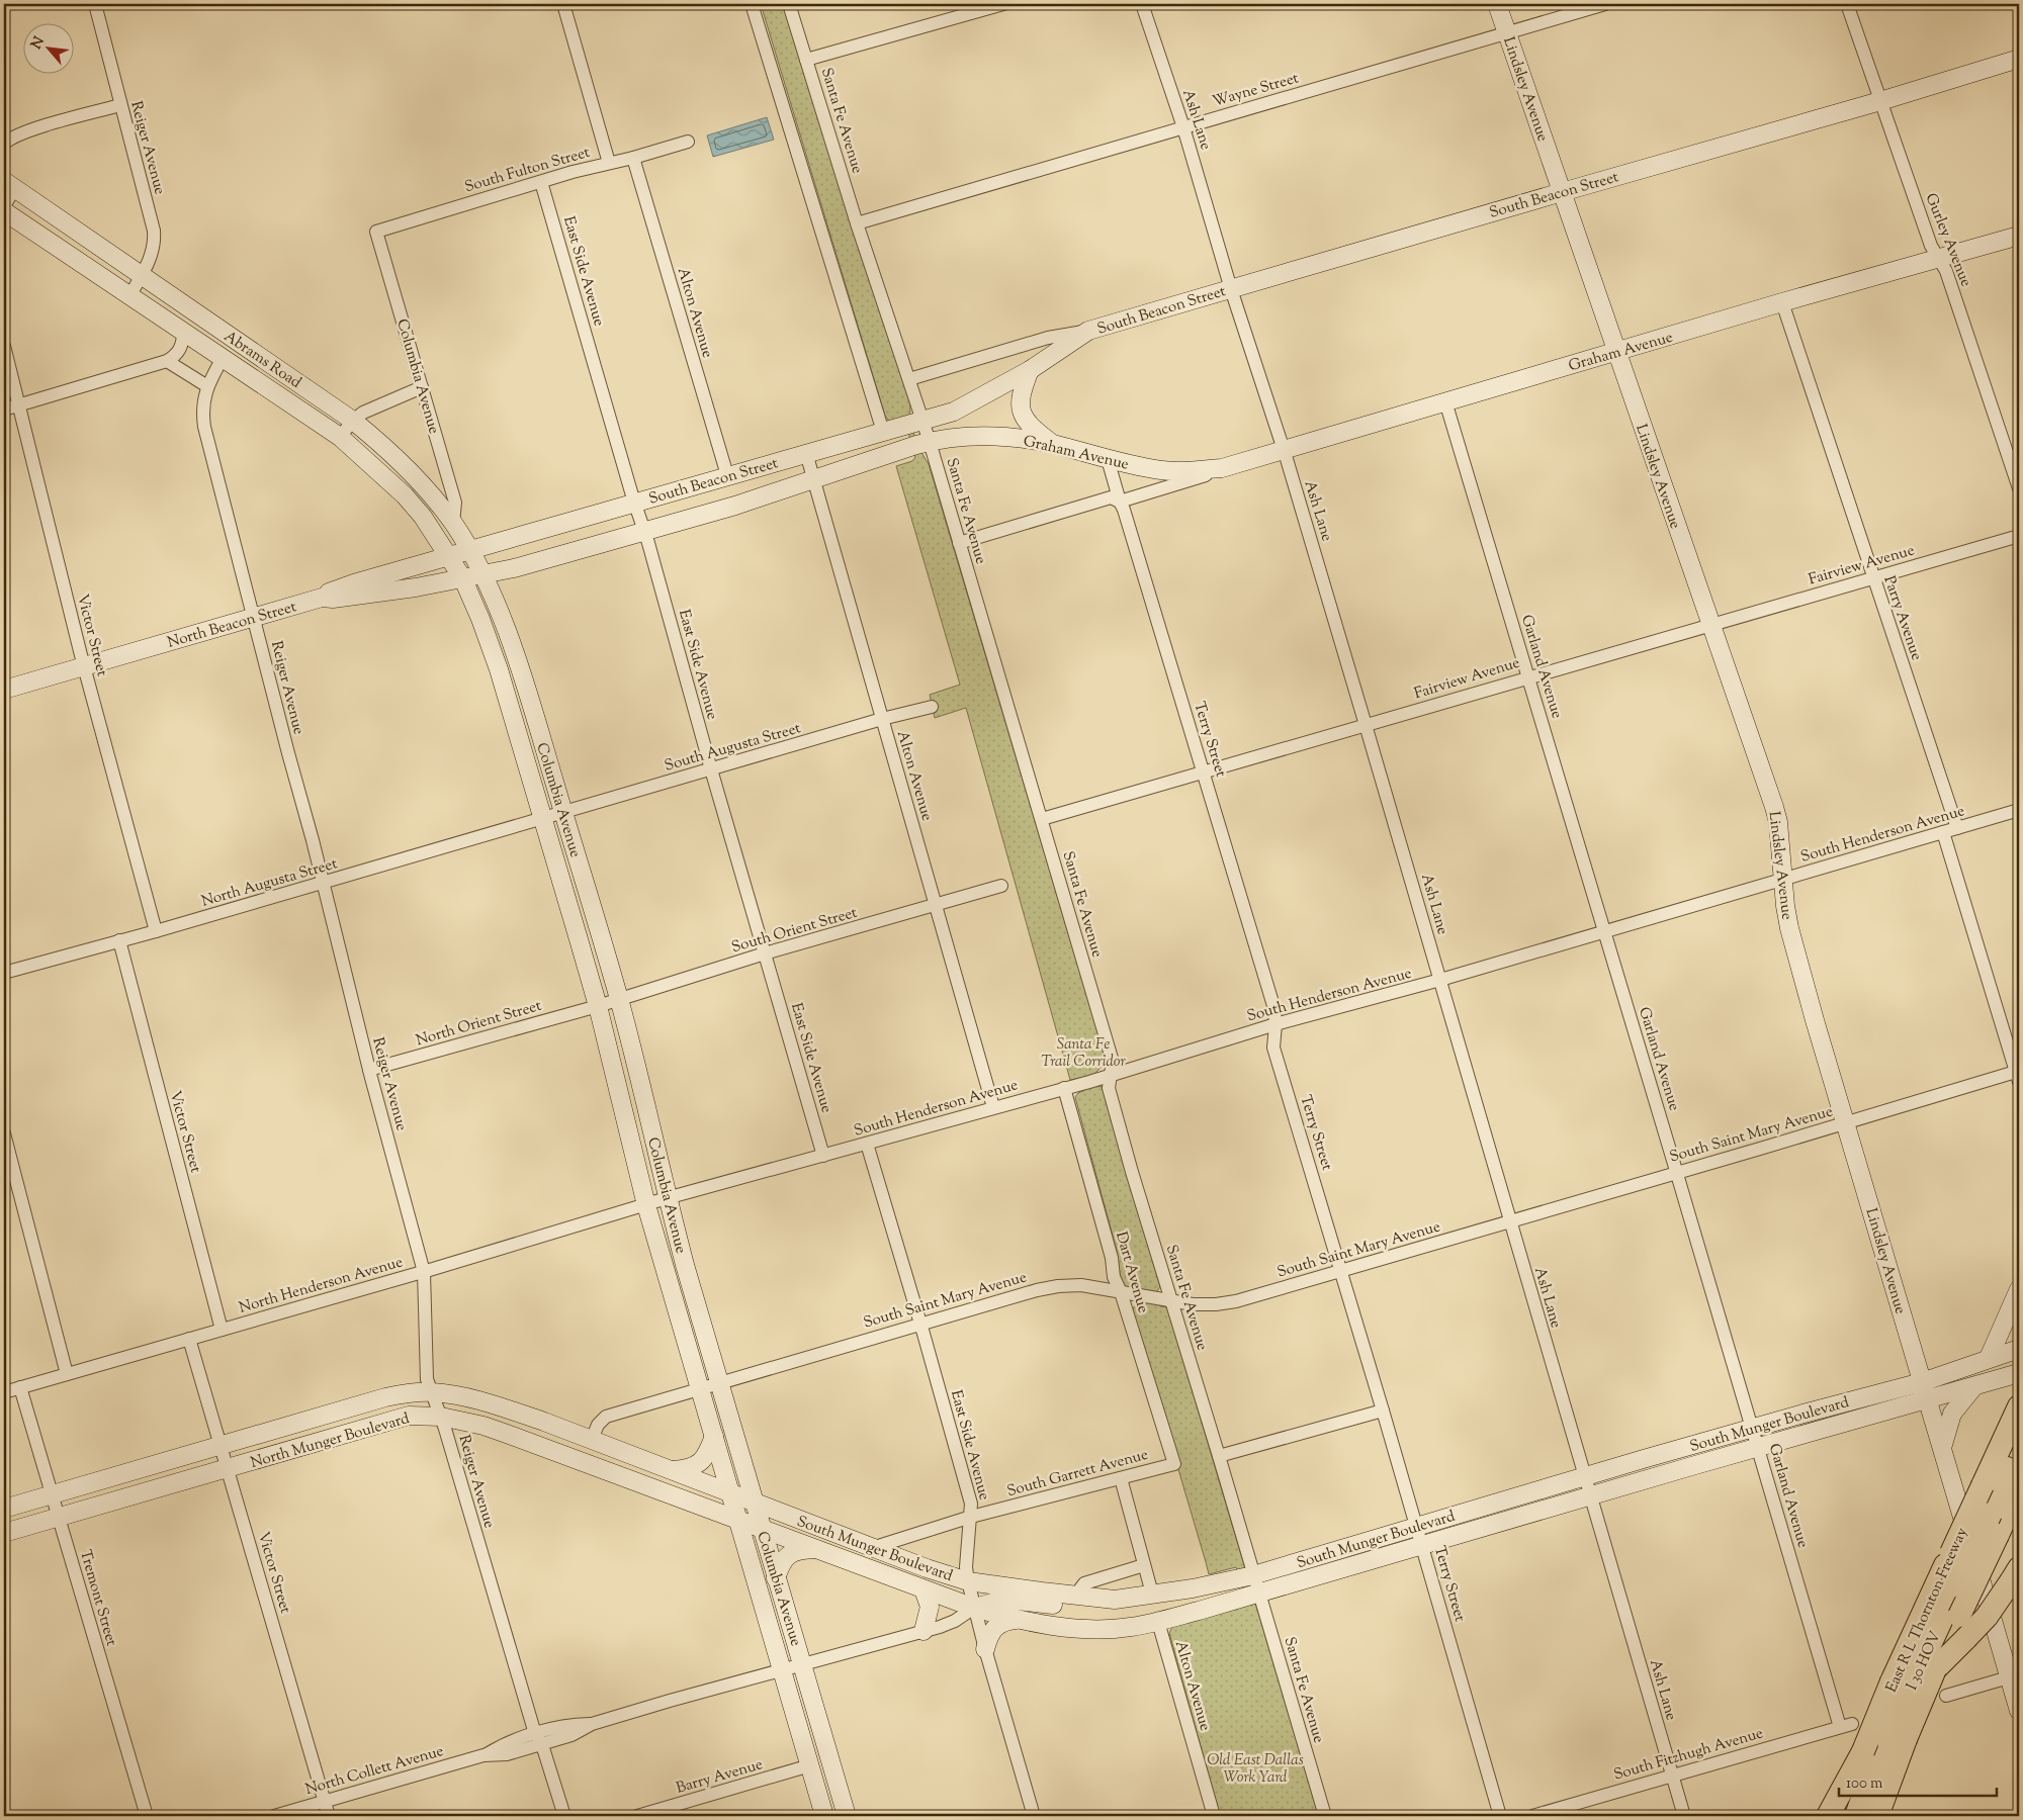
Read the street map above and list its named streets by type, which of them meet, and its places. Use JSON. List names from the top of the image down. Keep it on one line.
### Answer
{"streets":{"highway":["East R L Thornton Freeway"],"main road":["Lindsley Avenue","South Beacon Street","Graham Avenue","Abrams Road","Columbia Avenue","North Beacon Street","South Munger Boulevard","North Munger Boulevard"],"street":["Wayne Street","Ash Lane","Santa Fe Avenue","Reiger Avenue","South Fulton Street","Gurley Avenue","East Side Avenue","Alton Avenue","Fairview Avenue","Parry Avenue","Victor Street","Garland Avenue","Terry Street","South Augusta Street","South Henderson Avenue","North Augusta Street","South Orient Street","North Orient Street","South Saint Mary Avenue","Dart Avenue","North Henderson Avenue","South Garrett Avenue","Tremont Street","South Fitzhugh Avenue","North Collett Avenue","Barry Avenue"]},"crossings":[["Wayne Street","Lindsley Avenue"],["Wayne Street","Ash Lane"],["Wayne Street","Santa Fe Avenue"],["Lindsley Avenue","South Beacon Street"],["Lindsley Avenue","Graham Avenue"],["Lindsley Avenue","Fairview Avenue"],["Lindsley Avenue","South Henderson Avenue"],["Lindsley Avenue","South Saint Mary Avenue"],["Lindsley Avenue","South Munger Boulevard"],["Ash Lane","South Beacon Street"],["Ash Lane","Graham Avenue"],["Ash Lane","Fairview Avenue"],["Ash Lane","South Henderson Avenue"],["Ash Lane","South Saint Mary Avenue"],["Ash Lane","South Munger Boulevard"],["Ash Lane","South Fitzhugh Avenue"],["Santa Fe Avenue","South Beacon Street"],["Santa Fe Avenue","Graham Avenue"],["Santa Fe Avenue","Fairview Avenue"],["Santa Fe Avenue","South Henderson Avenue"],["Santa Fe Avenue","South Saint Mary Avenue"],["Santa Fe Avenue","South Munger Boulevard"],["Reiger Avenue","Abrams Road"],["Reiger Avenue","North Beacon Street"],["Reiger Avenue","North Augusta Street"],["Reiger Avenue","North Orient Street"],["Reiger Avenue","North Henderson Avenue"],["Reiger Avenue","North Munger Boulevard"],["Reiger Avenue","North Collett Avenue"],["South Fulton Street","East Side Avenue"],["South Fulton Street","Alton Avenue"],["South Fulton Street","Columbia Avenue"],["South Beacon Street","Gurley Avenue"],["South Beacon Street","East Side Avenue"],["South Beacon Street","Alton Avenue"],["South Beacon Street","Graham Avenue"],["South Beacon Street","Abrams Road"],["South Beacon Street","Columbia Avenue"],["South Beacon Street","North Beacon Street"],["Gurley Avenue","Graham Avenue"],["East Side Avenue","South Augusta Street"],["East Side Avenue","South Henderson Avenue"],["East Side Avenue","South Orient Street"],["East Side Avenue","South Saint Mary Avenue"],["East Side Avenue","South Munger Boulevard"],["East Side Avenue","South Garrett Avenue"],["East Side Avenue","North Collett Avenue"],["Alton Avenue","South Augusta Street"],["Alton Avenue","South Henderson Avenue"],["Alton Avenue","South Orient Street"],["Alton Avenue","South Munger Boulevard"],["Graham Avenue","Parry Avenue"],["Graham Avenue","Garland Avenue"],["Graham Avenue","Terry Street"],["Abrams Road","Columbia Avenue"],["Abrams Road","North Beacon Street"],["Columbia Avenue","North Beacon Street"],["Columbia Avenue","South Augusta Street"],["Columbia Avenue","South Henderson Avenue"],["Columbia Avenue","North Augusta Street"],["Columbia Avenue","South Orient Street"],["Columbia Avenue","North Orient Street"],["Columbia Avenue","South Saint Mary Avenue"],["Columbia Avenue","North Henderson Avenue"],["Columbia Avenue","South Munger Boulevard"],["Columbia Avenue","North Munger Boulevard"],["Columbia Avenue","North Collett Avenue"],["Columbia Avenue","Barry Avenue"],["Fairview Avenue","Parry Avenue"],["Fairview Avenue","Garland Avenue"],["Fairview Avenue","Terry Street"],["Parry Avenue","South Henderson Avenue"],["North Beacon Street","Victor Street"],["Victor Street","North Augusta Street"],["Victor Street","North Henderson Avenue"],["Victor Street","North Munger Boulevard"],["Victor Street","North Collett Avenue"],["Garland Avenue","South Henderson Avenue"],["Garland Avenue","South Saint Mary Avenue"],["Garland Avenue","South Munger Boulevard"],["Garland Avenue","South Fitzhugh Avenue"],["Terry Street","South Henderson Avenue"],["Terry Street","South Saint Mary Avenue"],["Terry Street","South Munger Boulevard"],["South Augusta Street","North Augusta Street"],["South Henderson Avenue","Dart Avenue"],["South Henderson Avenue","North Henderson Avenue"],["South Orient Street","North Orient Street"],["South Saint Mary Avenue","Dart Avenue"],["South Saint Mary Avenue","North Munger Boulevard"],["Dart Avenue","South Garrett Avenue"],["North Henderson Avenue","Tremont Street"],["South Munger Boulevard","North Munger Boulevard"],["South Munger Boulevard","South Garrett Avenue"],["South Munger Boulevard","North Collett Avenue"],["North Munger Boulevard","Tremont Street"]],"parks":["Santa Fe Trail Corridor","Old East Dallas Work Yard"],"scale_bar":"100 m","north":"top left"}
